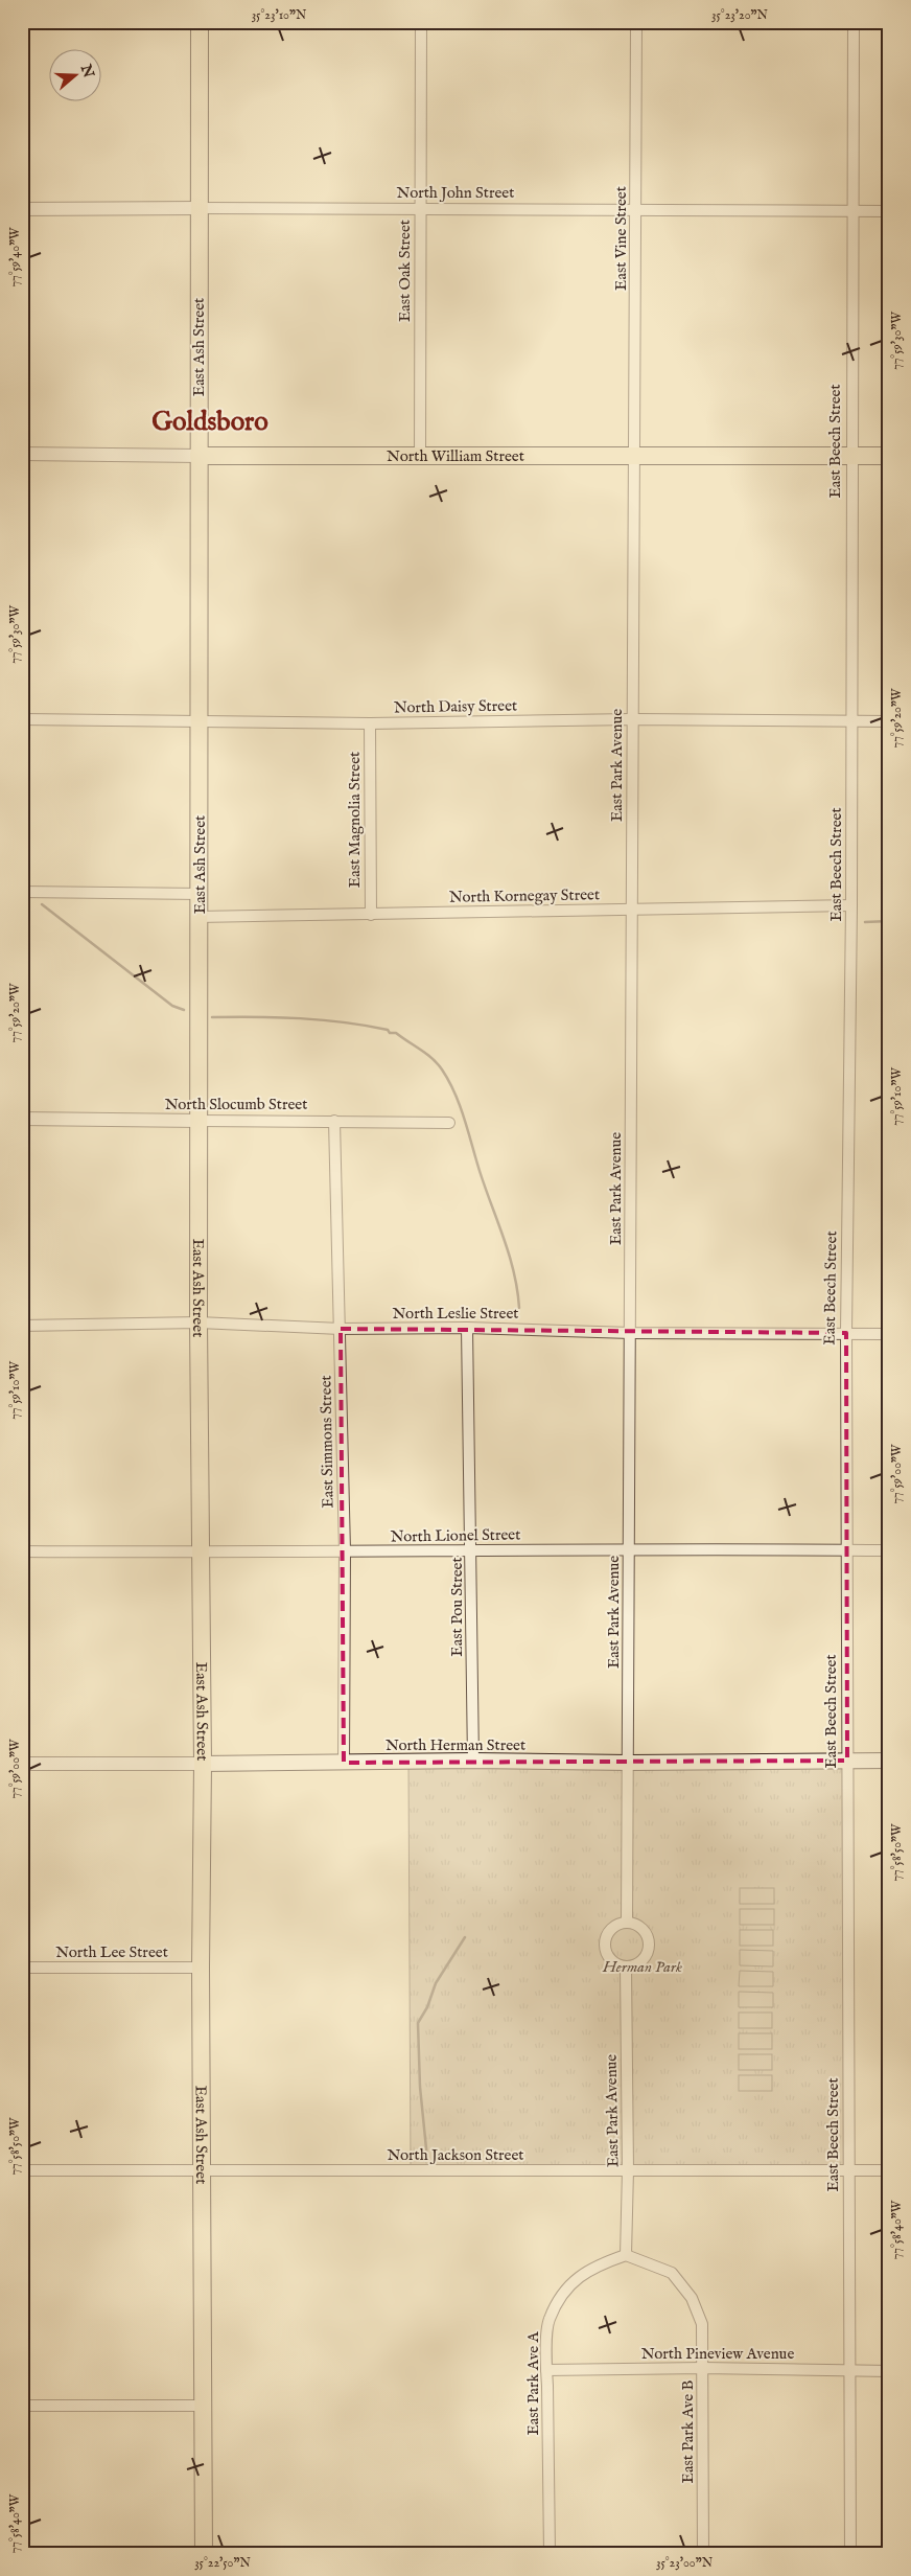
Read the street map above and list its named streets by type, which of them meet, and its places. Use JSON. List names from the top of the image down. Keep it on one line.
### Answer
{"streets":{"main road":["East Ash Street","North William Street","North Herman Street"],"street":["North John Street","East Vine Street","East Oak Street","East Beech Street","North Daisy Street","East Park Avenue","East Magnolia Street","North Kornegay Street","North Slocumb Street","North Leslie Street","East Simmons Street","North Lionel Street","East Pou Street","North Lee Street","North Jackson Street","North Pineview Avenue","East Park Ave A","East Park Ave B"]},"crossings":[["North John Street","East Vine Street"],["North John Street","East Oak Street"],["North John Street","East Ash Street"],["North John Street","East Beech Street"],["East Vine Street","North William Street"],["East Vine Street","East Park Avenue"],["East Oak Street","North William Street"],["East Ash Street","North William Street"],["East Ash Street","North Daisy Street"],["East Ash Street","North Kornegay Street"],["East Ash Street","North Slocumb Street"],["East Ash Street","North Leslie Street"],["East Ash Street","North Lionel Street"],["East Ash Street","North Herman Street"],["East Ash Street","North Lee Street"],["East Ash Street","North Jackson Street"],["East Beech Street","North William Street"],["East Beech Street","North Daisy Street"],["East Beech Street","North Kornegay Street"],["East Beech Street","North Leslie Street"],["East Beech Street","North Lionel Street"],["East Beech Street","North Herman Street"],["East Beech Street","North Jackson Street"],["East Beech Street","North Pineview Avenue"],["North William Street","East Park Avenue"],["North Daisy Street","East Park Avenue"],["North Daisy Street","East Magnolia Street"],["East Park Avenue","North Kornegay Street"],["East Park Avenue","North Leslie Street"],["East Park Avenue","North Lionel Street"],["East Park Avenue","North Herman Street"],["East Park Avenue","North Jackson Street"],["East Park Avenue","East Park Ave A"],["East Park Avenue","East Park Ave B"],["East Magnolia Street","North Kornegay Street"],["North Slocumb Street","East Simmons Street"],["North Leslie Street","East Simmons Street"],["North Leslie Street","East Pou Street"],["East Simmons Street","North Lionel Street"],["East Simmons Street","North Herman Street"],["North Lionel Street","East Pou Street"],["East Pou Street","North Herman Street"],["North Pineview Avenue","East Park Ave A"],["North Pineview Avenue","East Park Ave B"],["East Park Ave A","East Park Ave B"]],"districts":["Goldsboro"],"parks":["Herman Park"],"north":"right","coordinates":["35°23'10\"N","35°23'20\"N","77°59'40\"W","77°59'30\"W","77°59'20\"W","77°59'10\"W","77°59'00\"W","77°58'50\"W","77°58'40\"W","35°22'50\"N","35°23'00\"N"]}
